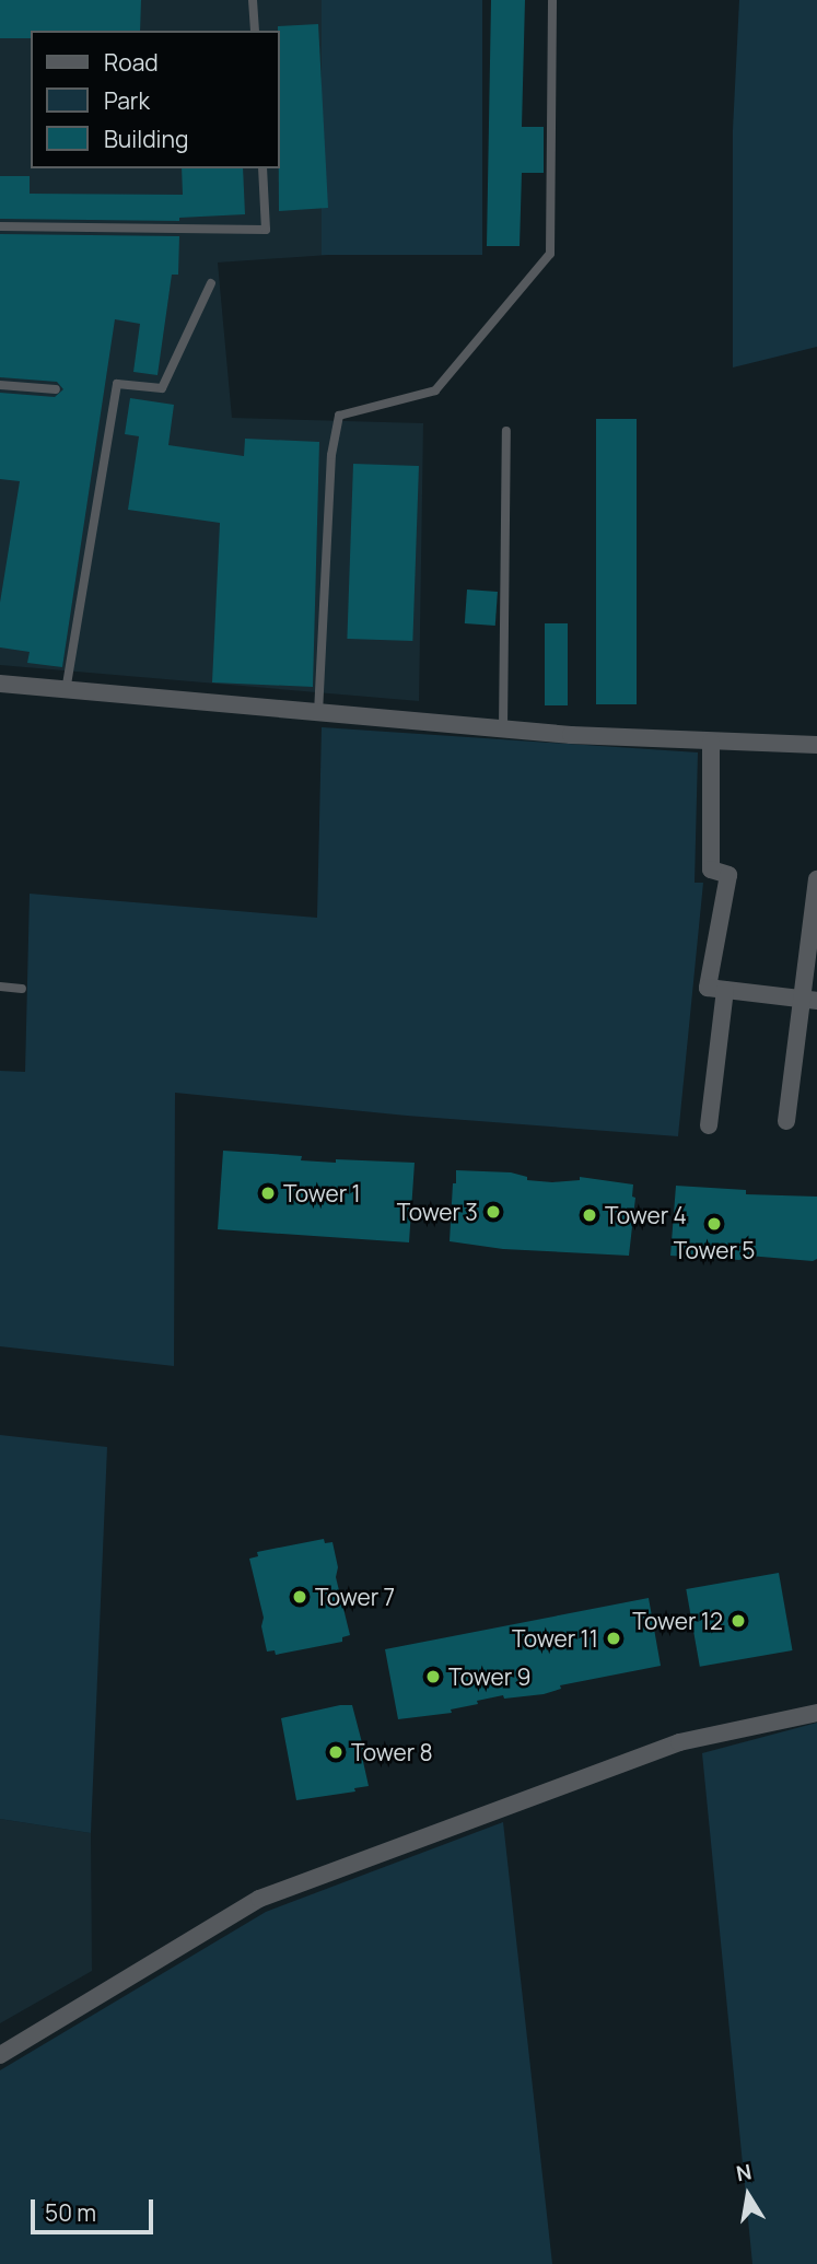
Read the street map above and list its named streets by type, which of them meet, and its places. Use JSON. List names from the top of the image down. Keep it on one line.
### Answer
{"places":["Tower 1","Tower 3","Tower 4","Tower 5","Tower 7","Tower 12","Tower 11","Tower 9","Tower 8"],"legend":["Road","Park","Building"],"scale_bar":"50 m","north":"top"}
